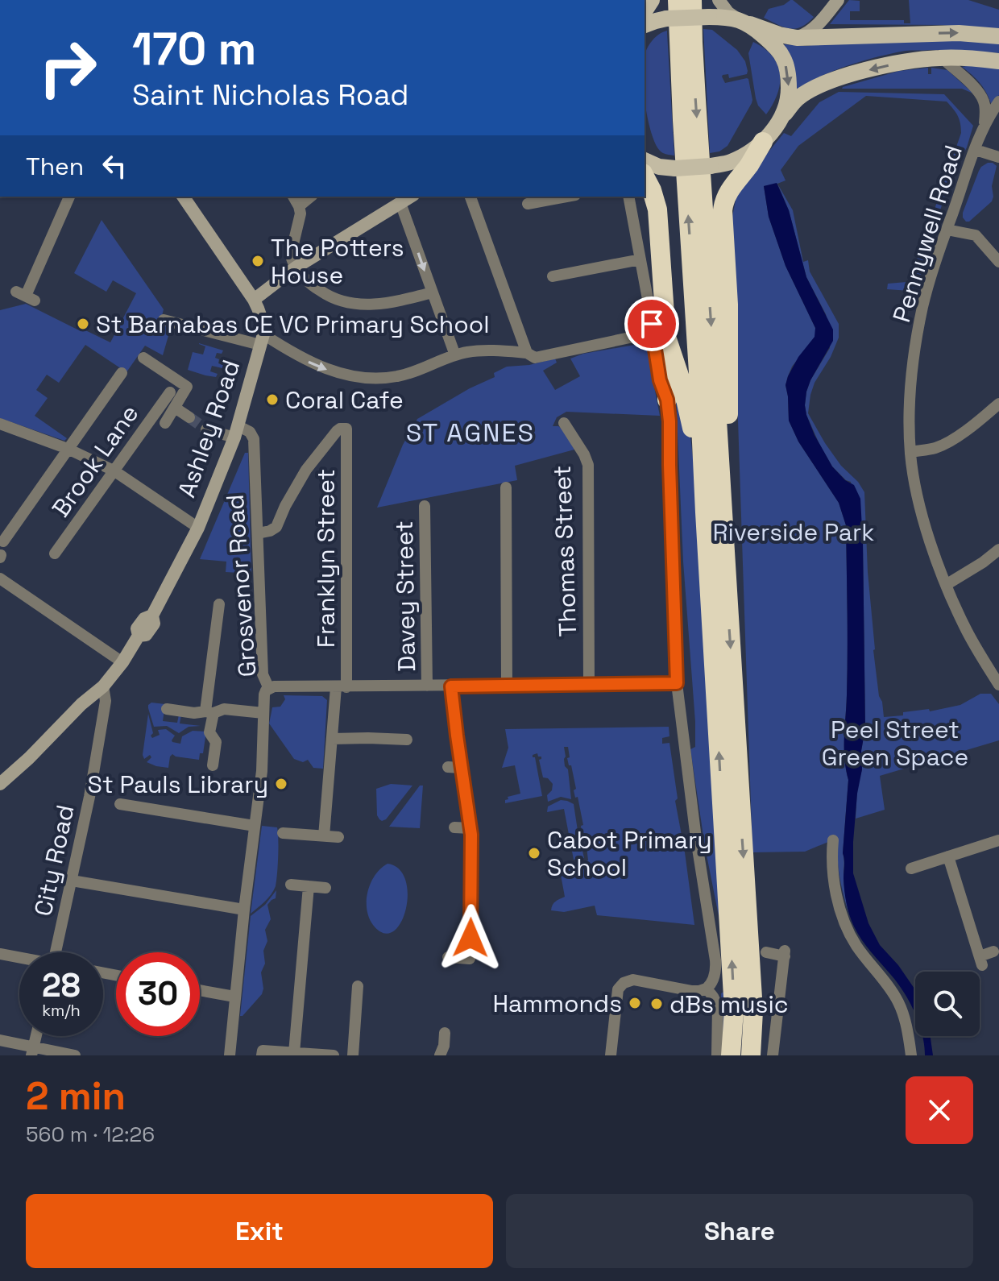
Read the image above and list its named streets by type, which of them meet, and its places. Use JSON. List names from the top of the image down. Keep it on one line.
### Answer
{"streets":{"main road":["Ashley Road"],"street":["Pennywell Road","Brook Lane","Thomas Street","Franklyn Street","Grosvenor Road","Davey Street","City Road"]},"crossings":[["Ashley Road","Grosvenor Road"],["Ashley Road","City Road"],["Franklyn Street","Grosvenor Road"]],"districts":["ST AGNES"],"parks":["Riverside Park","Peel Street Green Space"],"places":["The Potters House","St Barnabas CE VC Primary School","Coral Cafe","St Pauls Library","Cabot Primary School","Hammonds","dBs music"],"page":{"turn":["170 m","Saint Nicholas Road"],"then":"Then","speed":"28 km/h","limit":"30","heading":["2 min","560 m · 12:26"],"buttons":["Exit","Share"]}}
